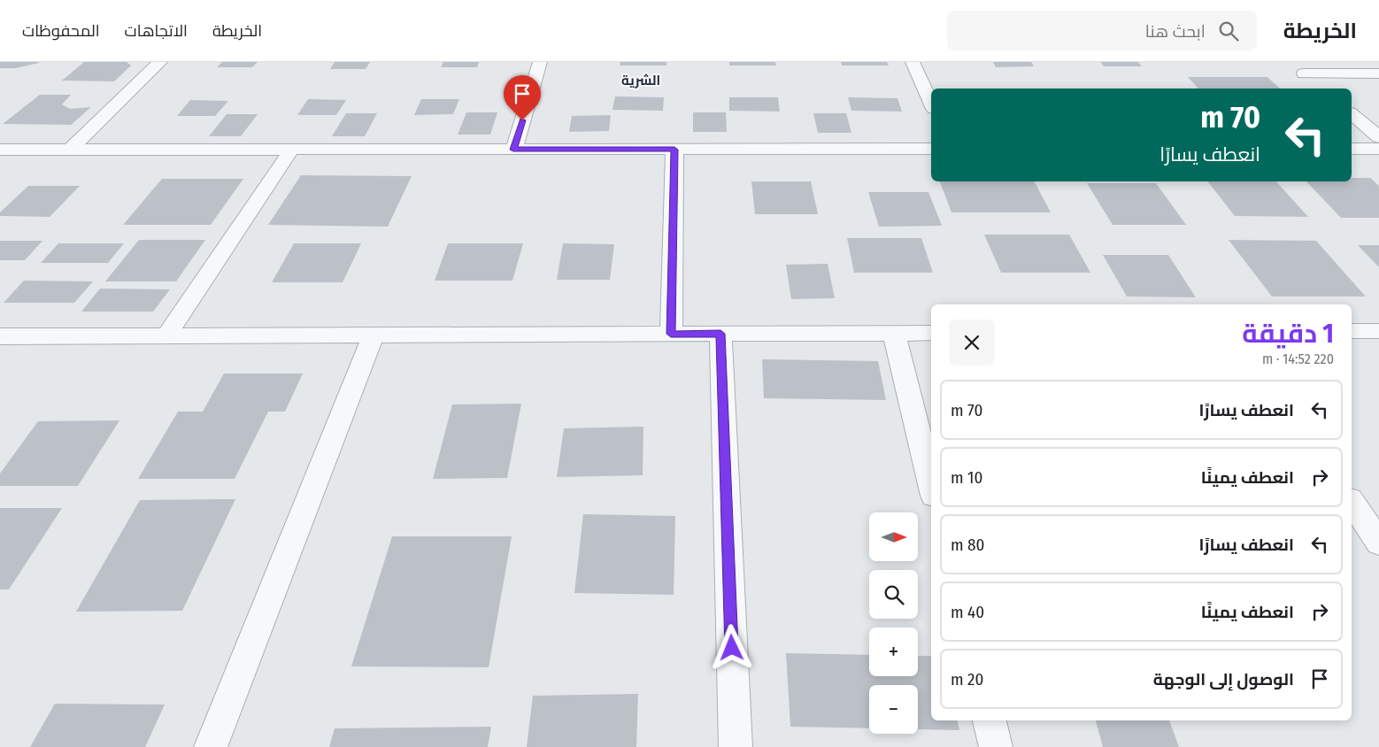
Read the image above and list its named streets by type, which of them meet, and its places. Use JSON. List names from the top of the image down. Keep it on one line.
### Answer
{"districts":["الشرية"],"north":"right","page":{"header":"الخريطة","search":"ابحث هنا","nav":["الخريطة","الاتجاهات","المحفوظات"],"turn":["70 m","انعطف يسارًا"],"heading":["1 دقيقة","220 m · 14:52"],"list":[{"name":"انعطف يسارًا","value":"70 m"},{"name":"انعطف يمينًا","value":"10 m"},{"name":"انعطف يسارًا","value":"80 m"},{"name":"انعطف يمينًا","value":"40 m"},{"name":"الوصول إلى الوجهة","value":"20 m"}],"map_buttons":["+","−"]}}
